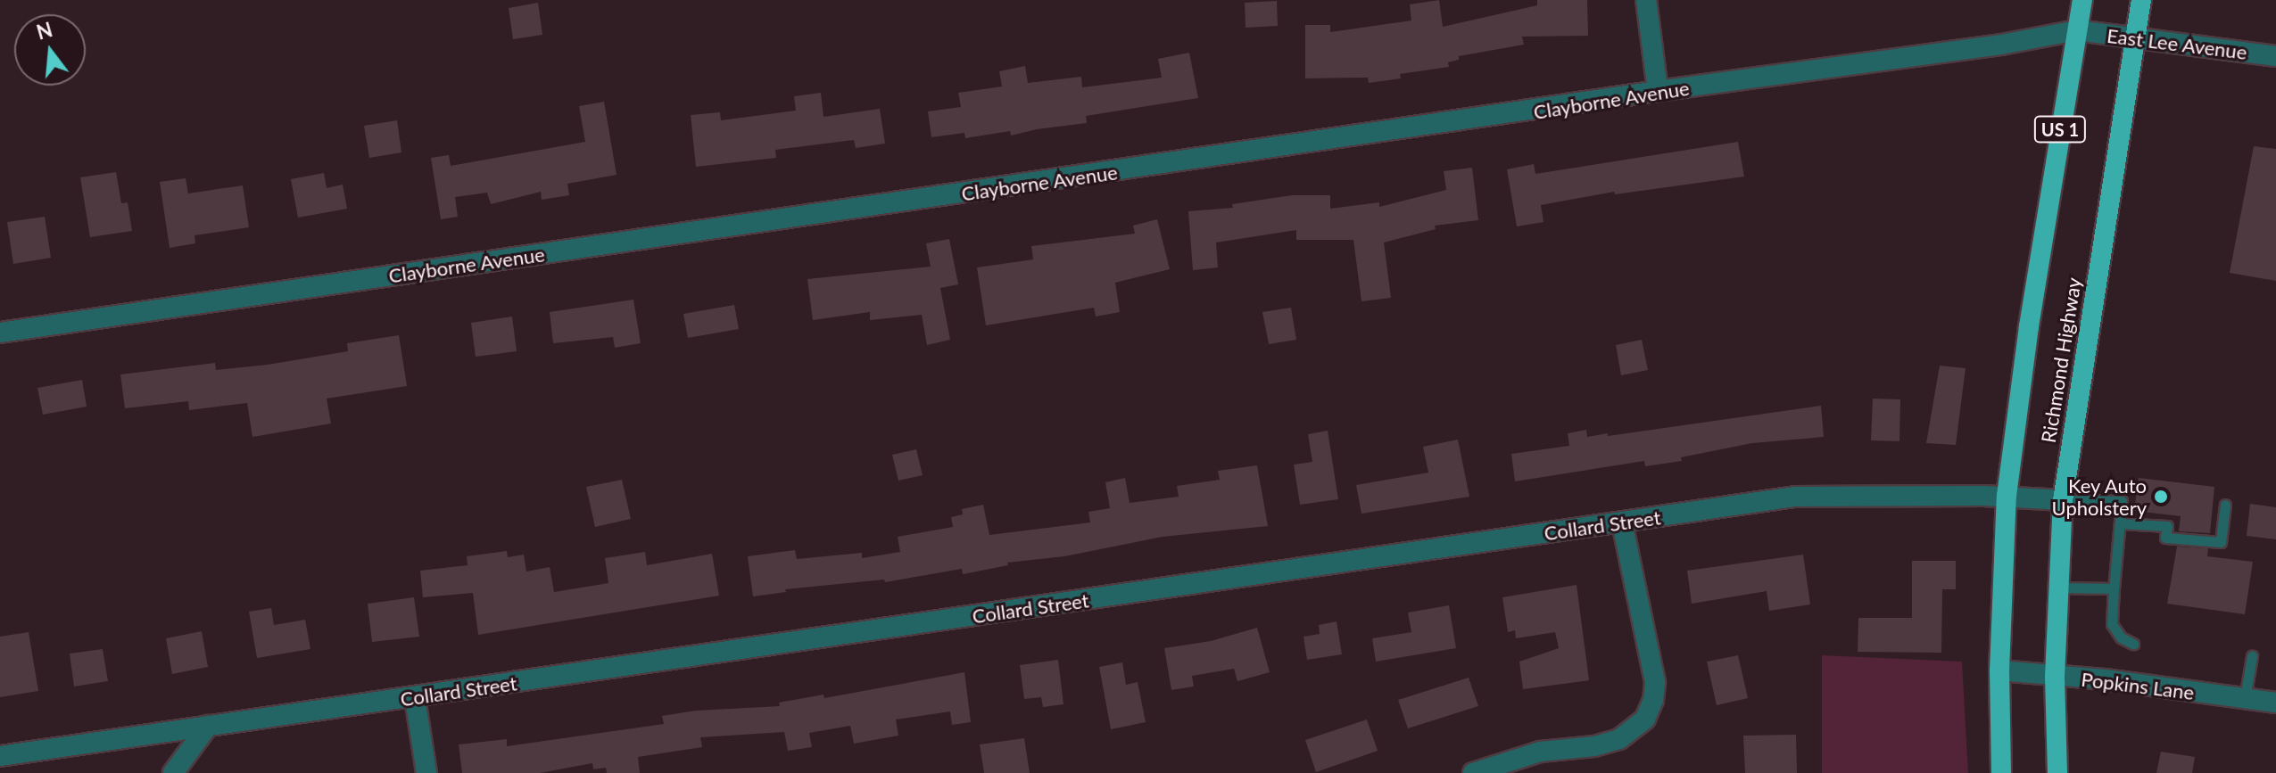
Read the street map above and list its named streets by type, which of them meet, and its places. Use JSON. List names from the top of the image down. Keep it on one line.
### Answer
{"streets":{"highway":["US 1","Richmond Highway"],"street":["East Lee Avenue","Clayborne Avenue","Collard Street","Popkins Lane"]},"crossings":[["East Lee Avenue","Clayborne Avenue"],["East Lee Avenue","Richmond Highway"],["Clayborne Avenue","Richmond Highway"],["Richmond Highway","Collard Street"],["Richmond Highway","Popkins Lane"]],"places":["Key Auto Upholstery"],"north":"top"}
